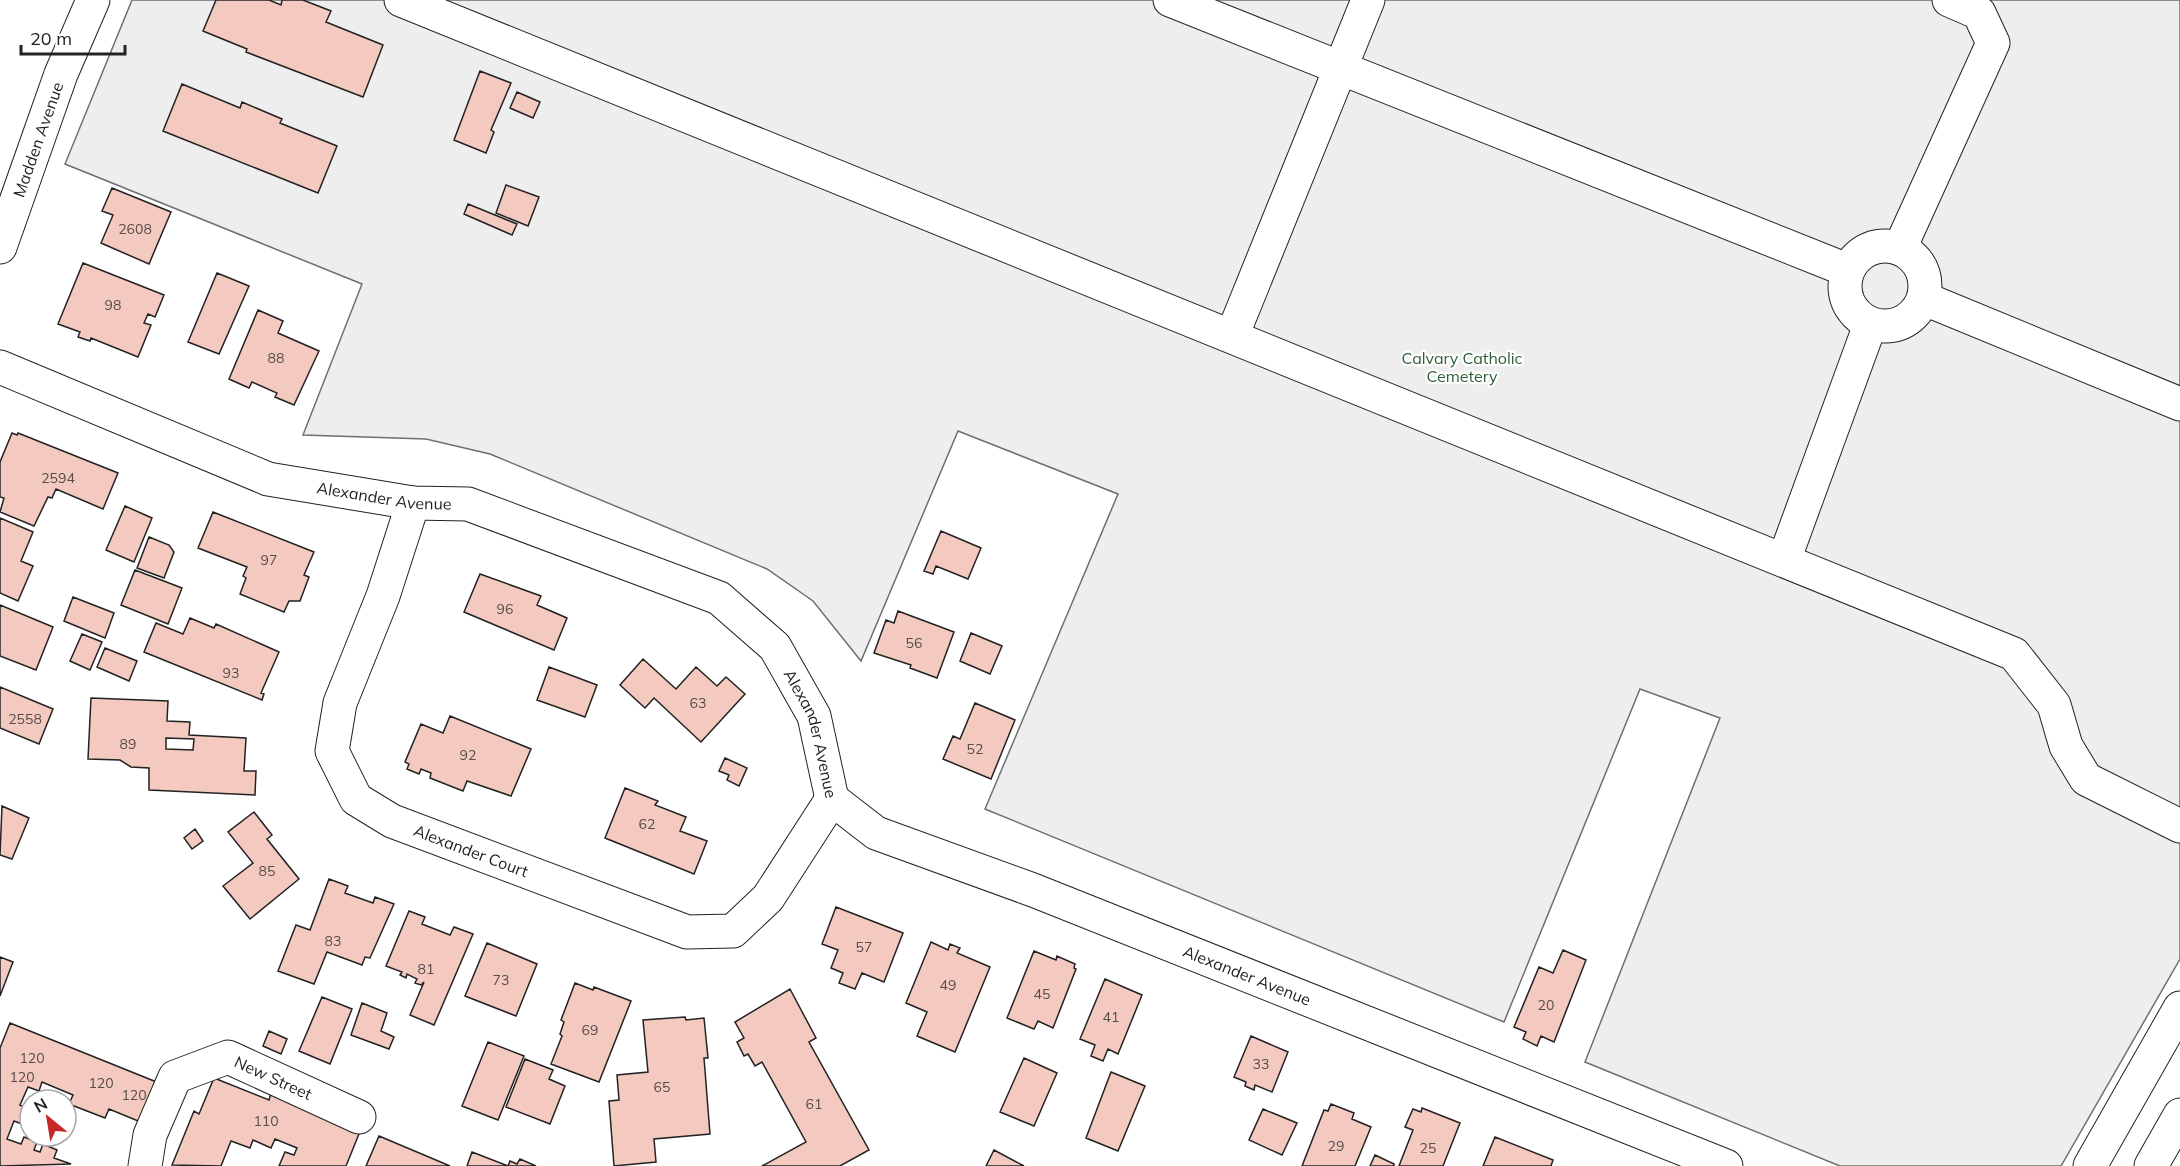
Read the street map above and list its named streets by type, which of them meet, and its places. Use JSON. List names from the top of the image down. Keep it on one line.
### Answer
{"streets":{"street":["Madden Avenue","Alexander Avenue","Alexander Court","New Street"]},"crossings":[["Alexander Avenue","Alexander Court"]],"parks":["Calvary Catholic Cemetery"],"house_numbers":["2608","98","88","2594","97","96","56","93","63","2558","89","52","92","62","85","83","57","81","73","49","45","20","41","69","120","33","120","120","65","120","61","110","29","25"],"scale_bar":"20 m","north":"top left"}
